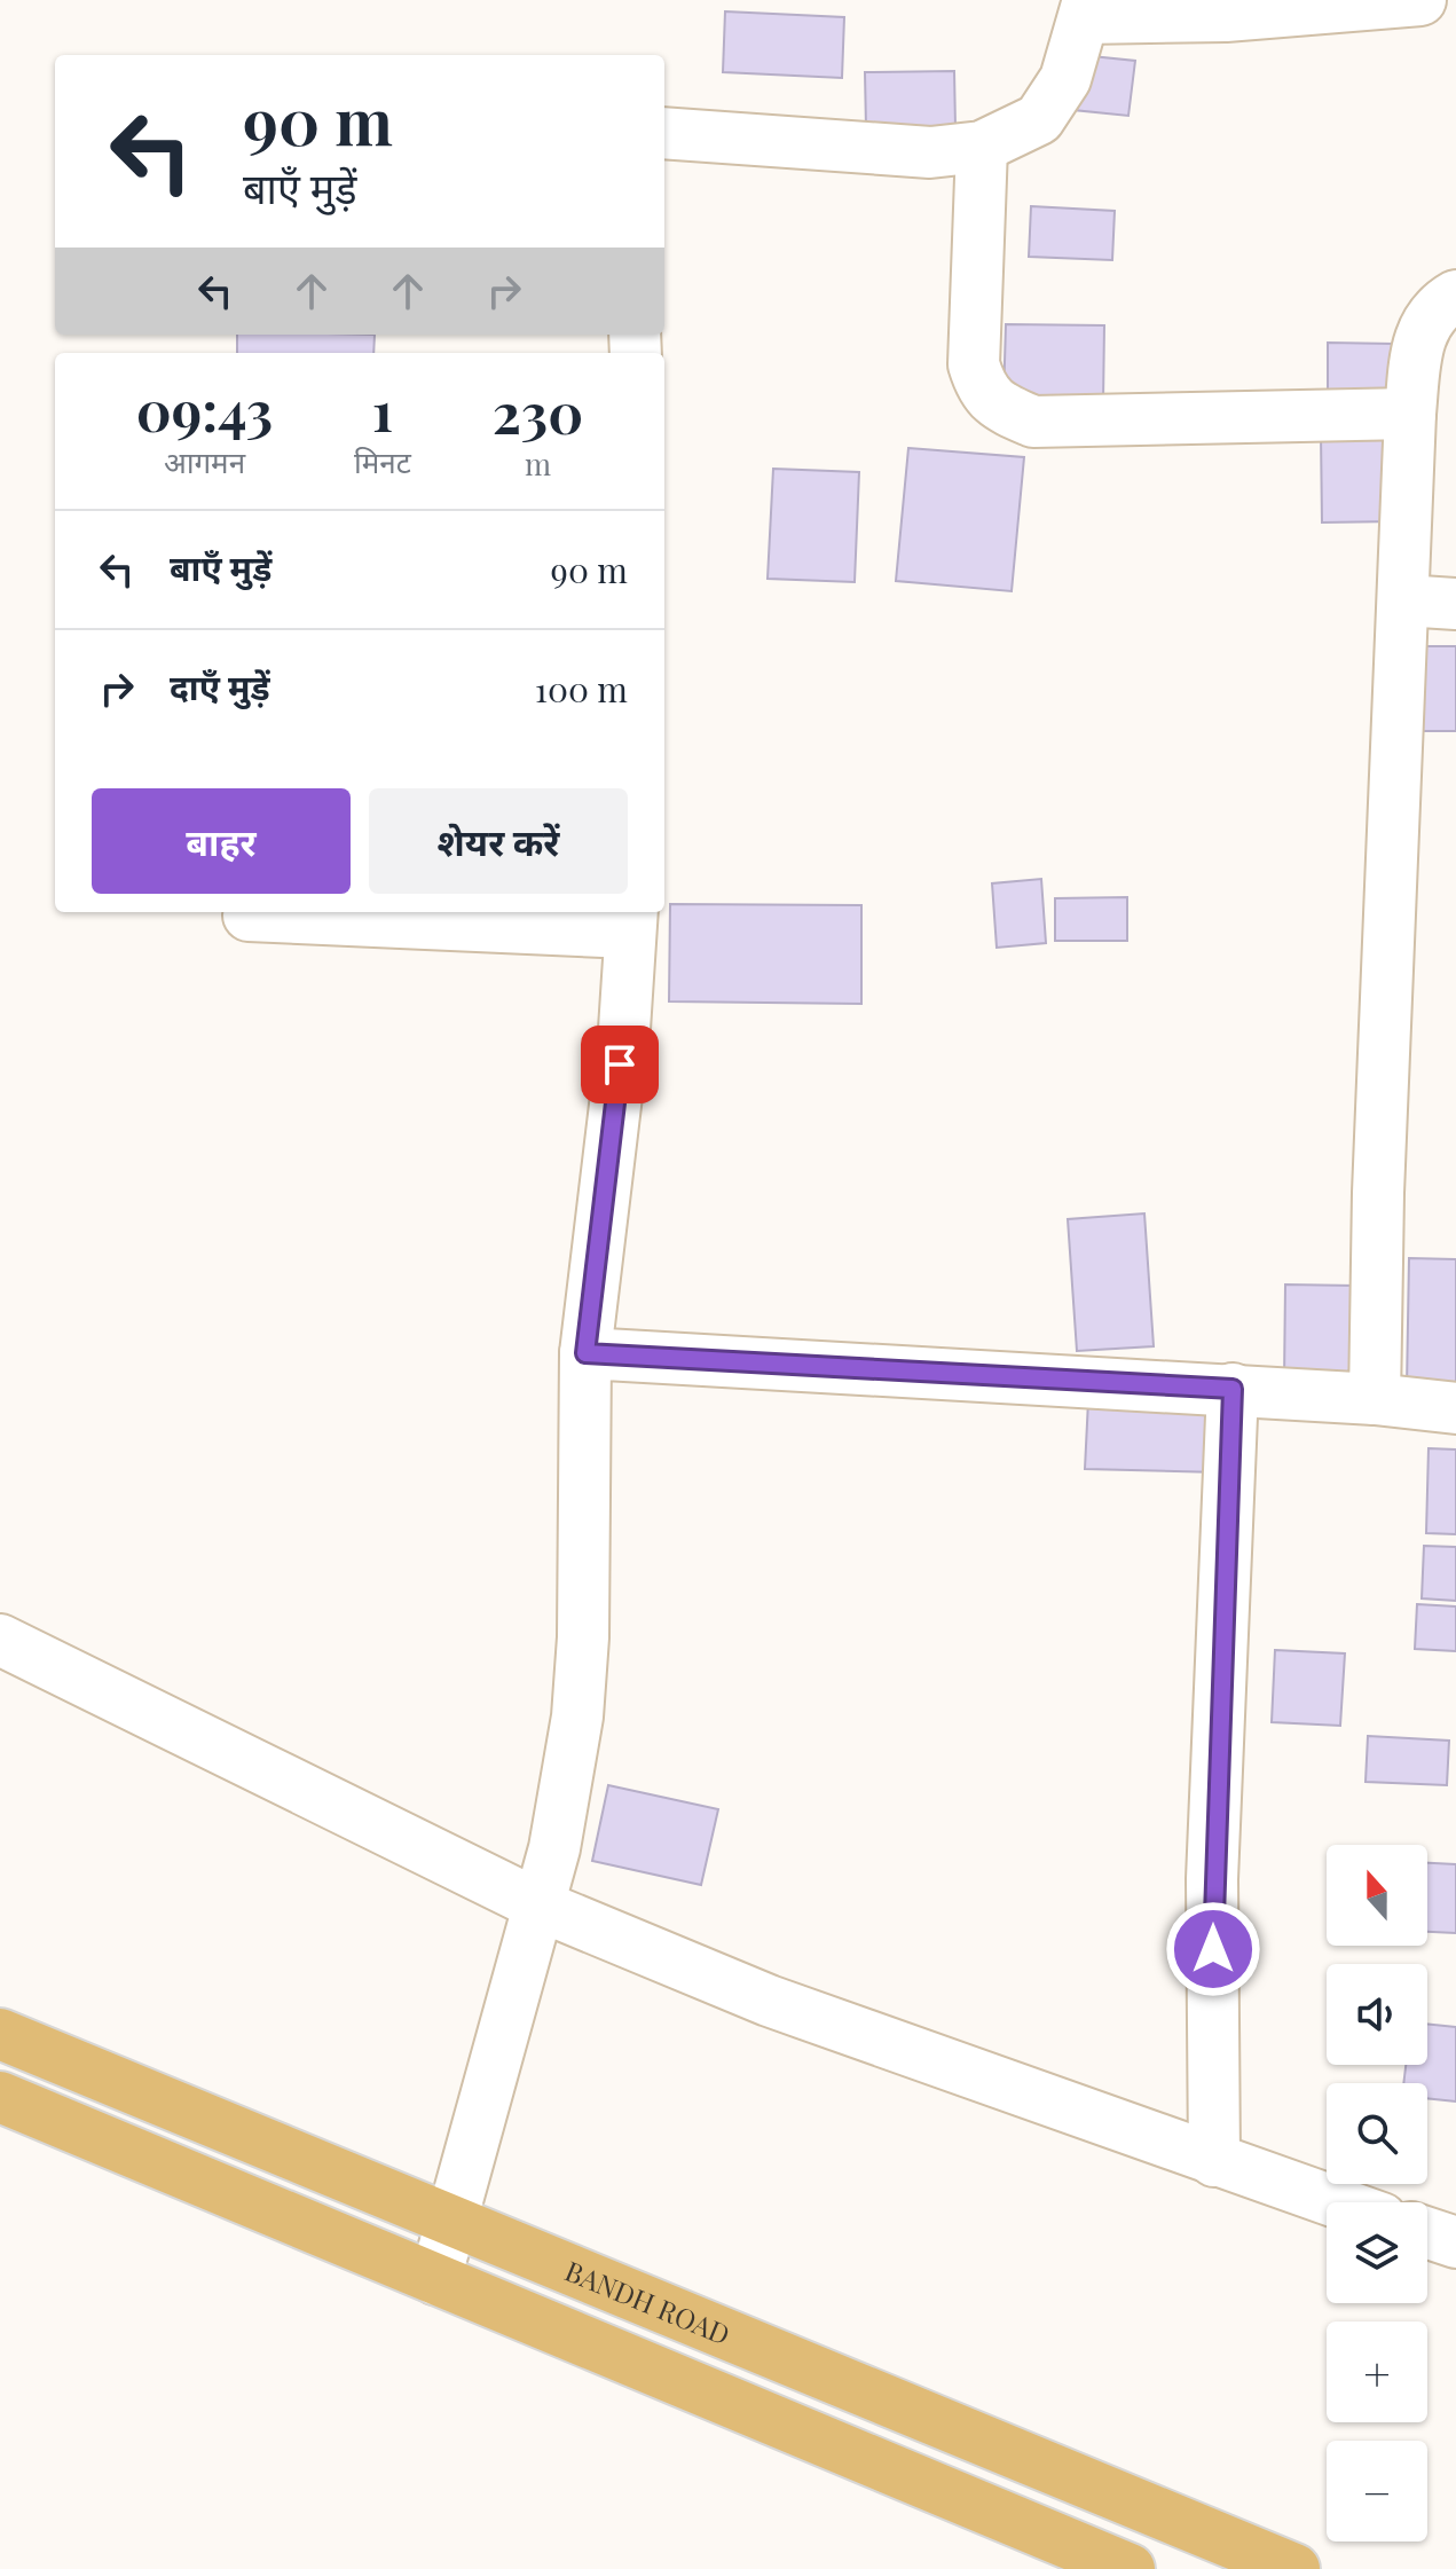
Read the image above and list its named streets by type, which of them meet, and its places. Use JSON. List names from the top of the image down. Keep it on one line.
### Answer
{"streets":{"main road":["BANDH ROAD"]},"north":"top","page":{"turn":["90 m","बाएँ मुड़ें"],"eta":["09:43","आगमन","1","मिनट","230","m"],"list":[{"name":"बाएँ मुड़ें","value":"90 m"},{"name":"दाएँ मुड़ें","value":"100 m"}],"buttons":["बाहर","शेयर करें"],"map_buttons":["+","−"]}}
